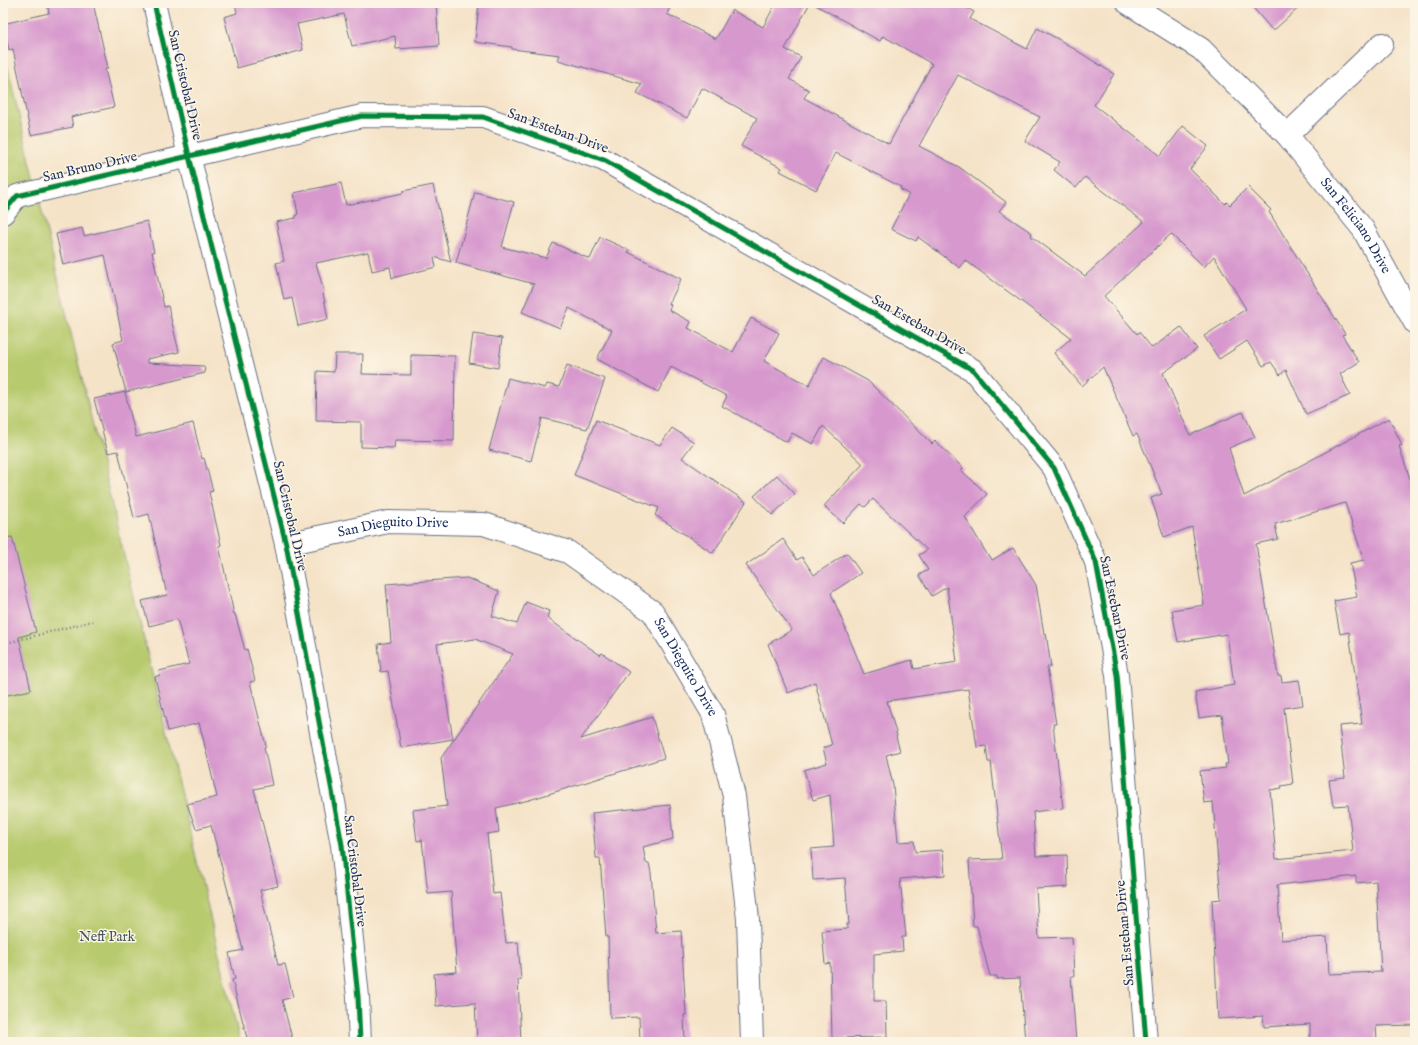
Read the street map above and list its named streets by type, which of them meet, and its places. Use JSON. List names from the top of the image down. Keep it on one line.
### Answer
{"streets":{"street":["San Cristobal Drive","San Esteban Drive","San Bruno Drive","San Feliciano Drive","San Dieguito Drive"]},"crossings":[["San Cristobal Drive","San Esteban Drive"],["San Cristobal Drive","San Bruno Drive"],["San Cristobal Drive","San Dieguito Drive"],["San Esteban Drive","San Bruno Drive"]],"parks":["Neff Park"]}
